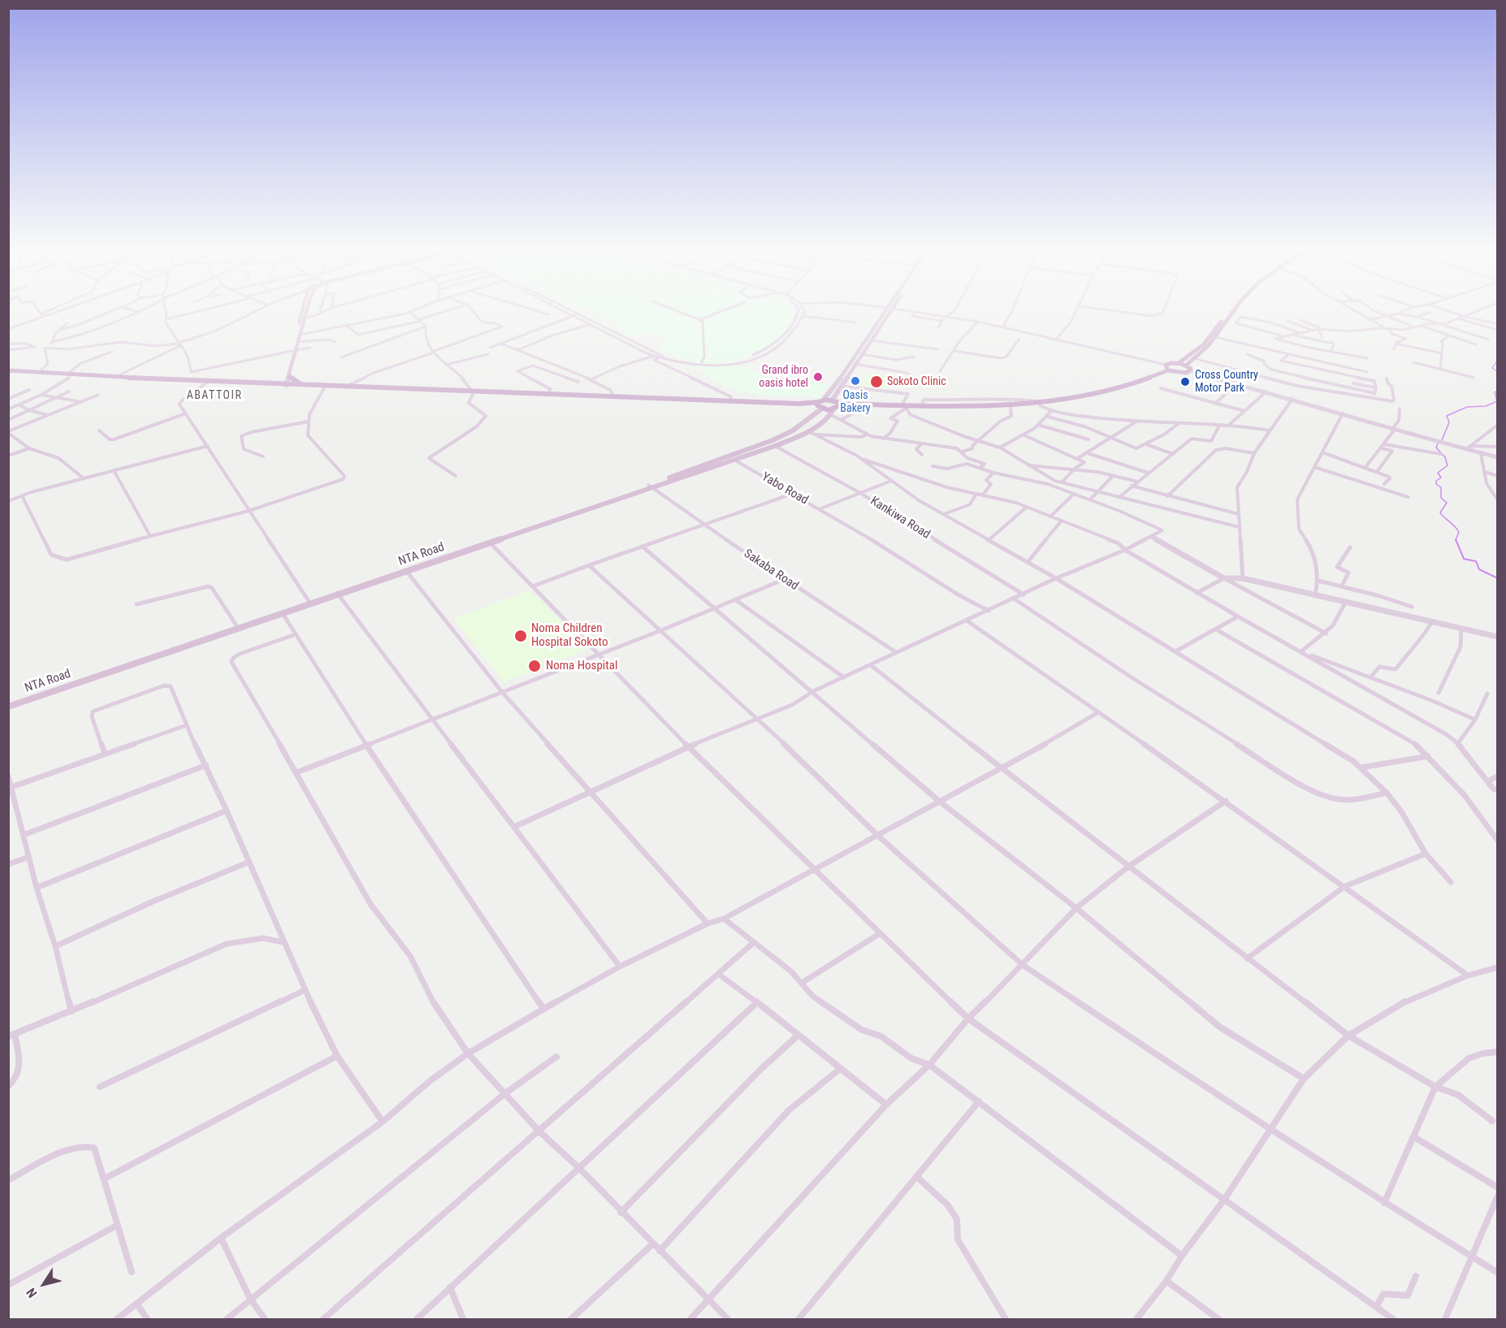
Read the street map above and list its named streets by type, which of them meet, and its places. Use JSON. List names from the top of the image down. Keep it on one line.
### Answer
{"streets":{"main road":["NTA Road"],"street":["Yabo Road","Kankiwa Road","Sakaba Road"]},"crossings":[["Yabo Road","Kankiwa Road"],["Yabo Road","NTA Road"],["Kankiwa Road","NTA Road"],["NTA Road","Sakaba Road"]],"districts":["ABATTOIR"],"places":["Grand ibro oasis hotel","Oasis Bakery","Sokoto Clinic","Cross Country Motor Park","Noma Children Hospital Sokoto","Noma Hospital"],"north":"bottom left"}
